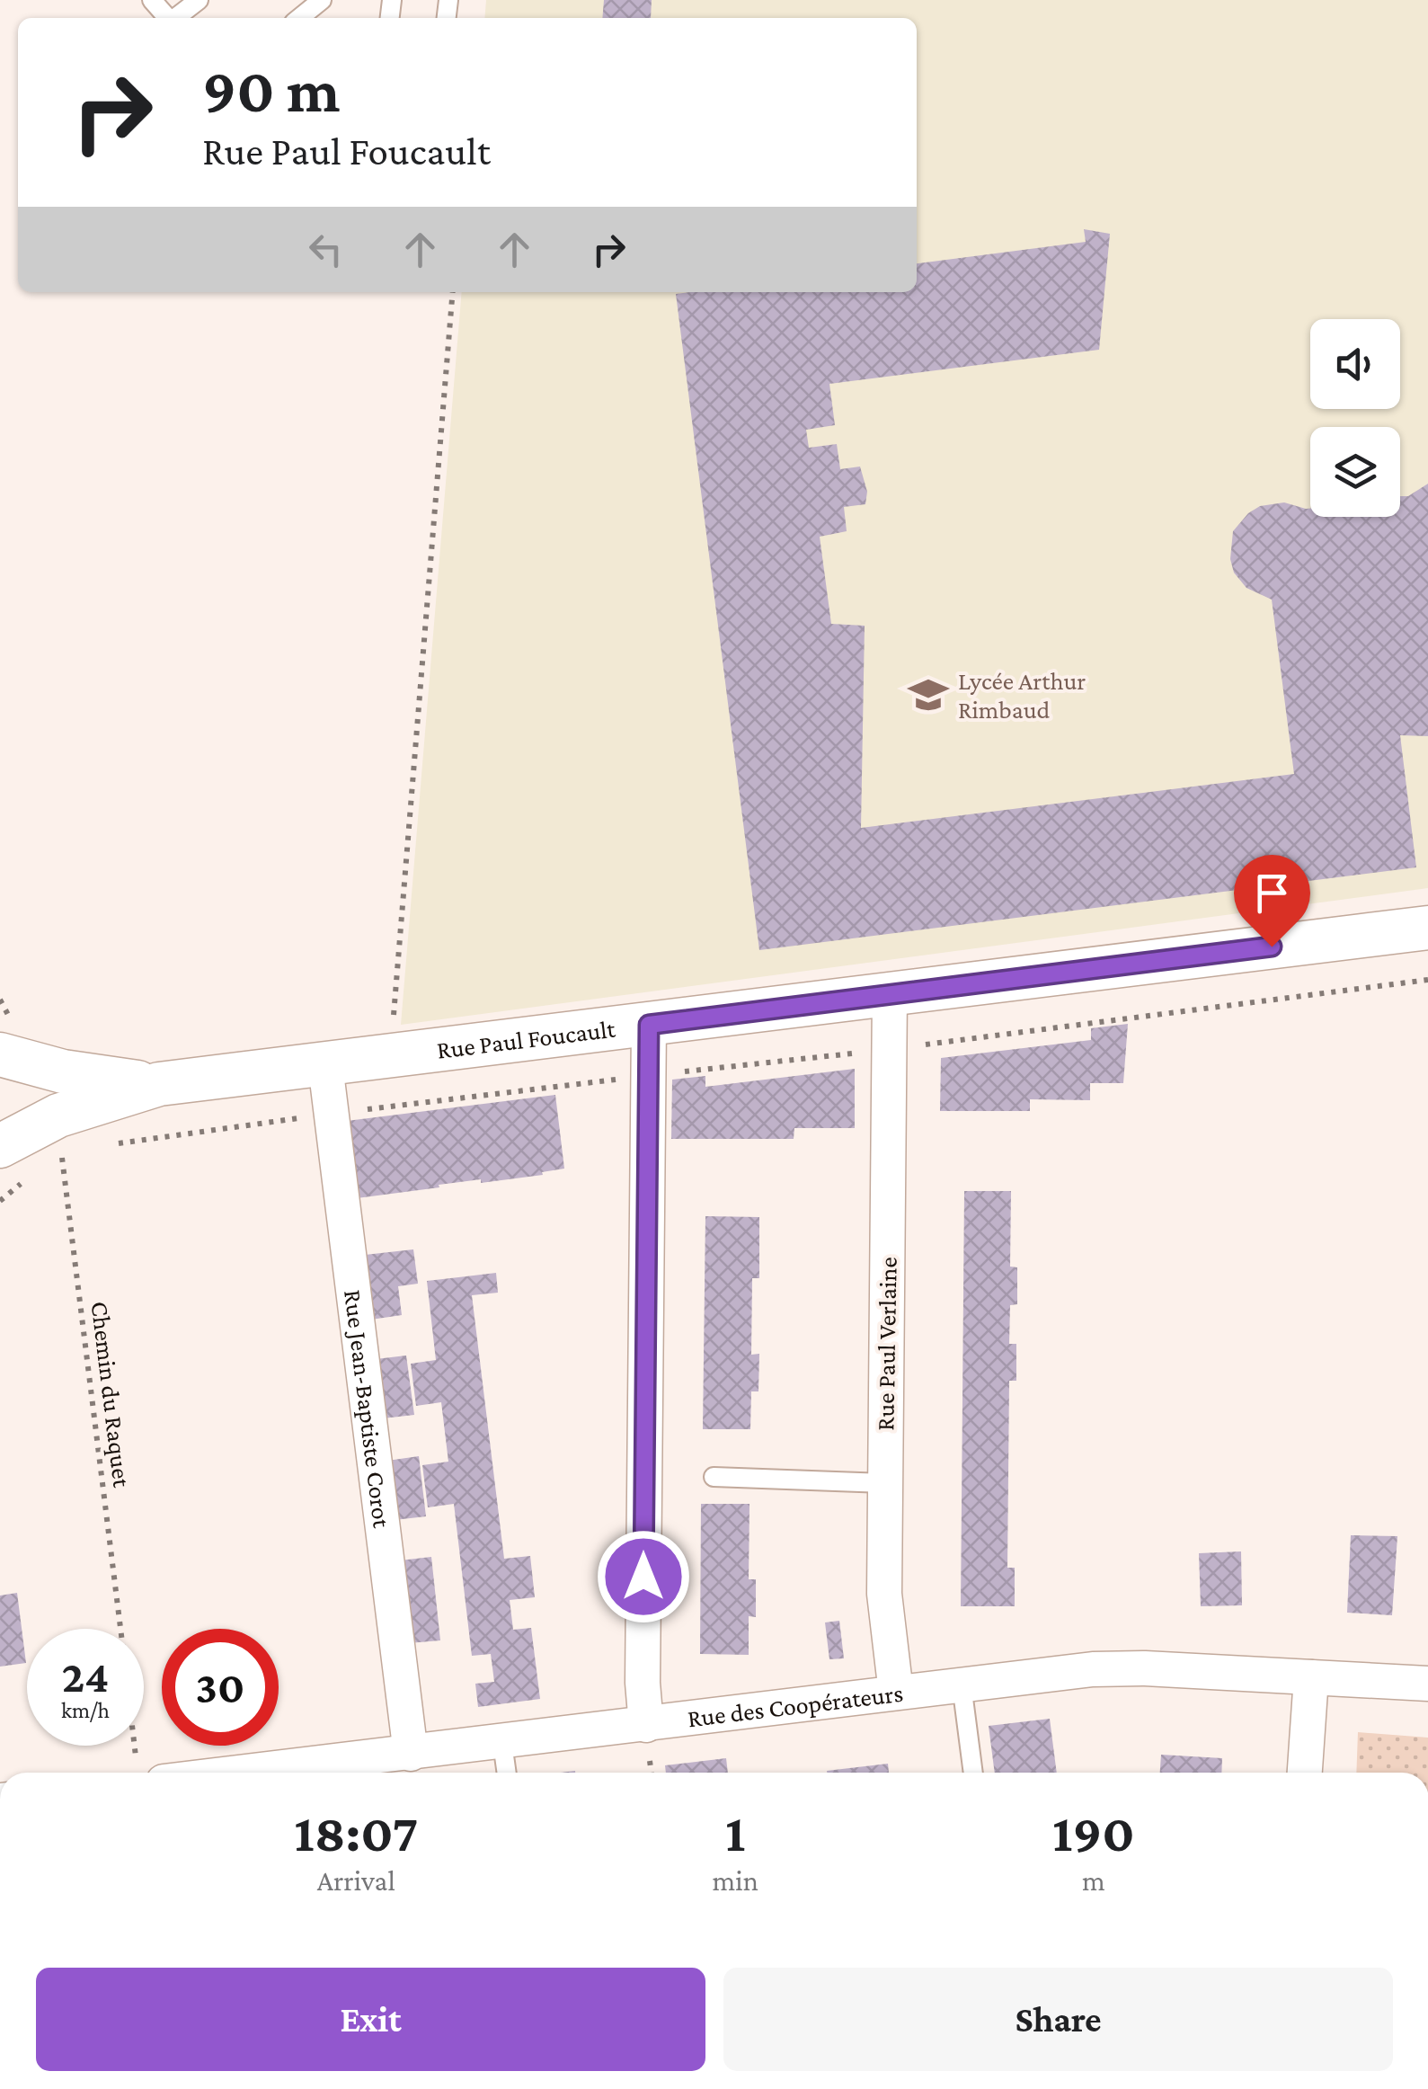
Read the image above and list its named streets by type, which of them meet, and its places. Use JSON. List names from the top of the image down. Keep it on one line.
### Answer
{"streets":{"street":["Rue Paul Foucault","Rue Paul Verlaine","Rue Jean-Baptiste Corot","Rue des Coopérateurs"],"path":["Chemin du Raquet"]},"crossings":[["Rue Paul Foucault","Rue Paul Verlaine"],["Rue Paul Foucault","Rue Jean-Baptiste Corot"],["Rue Paul Verlaine","Rue des Coopérateurs"],["Rue Jean-Baptiste Corot","Rue des Coopérateurs"]],"places":{"school or university":["Lycée Arthur Rimbaud"]},"page":{"turn":["90 m","Rue Paul Foucault"],"speed":"24 km/h","limit":"30","eta":["18:07","Arrival","1","min","190","m"],"buttons":["Exit","Share"]}}
